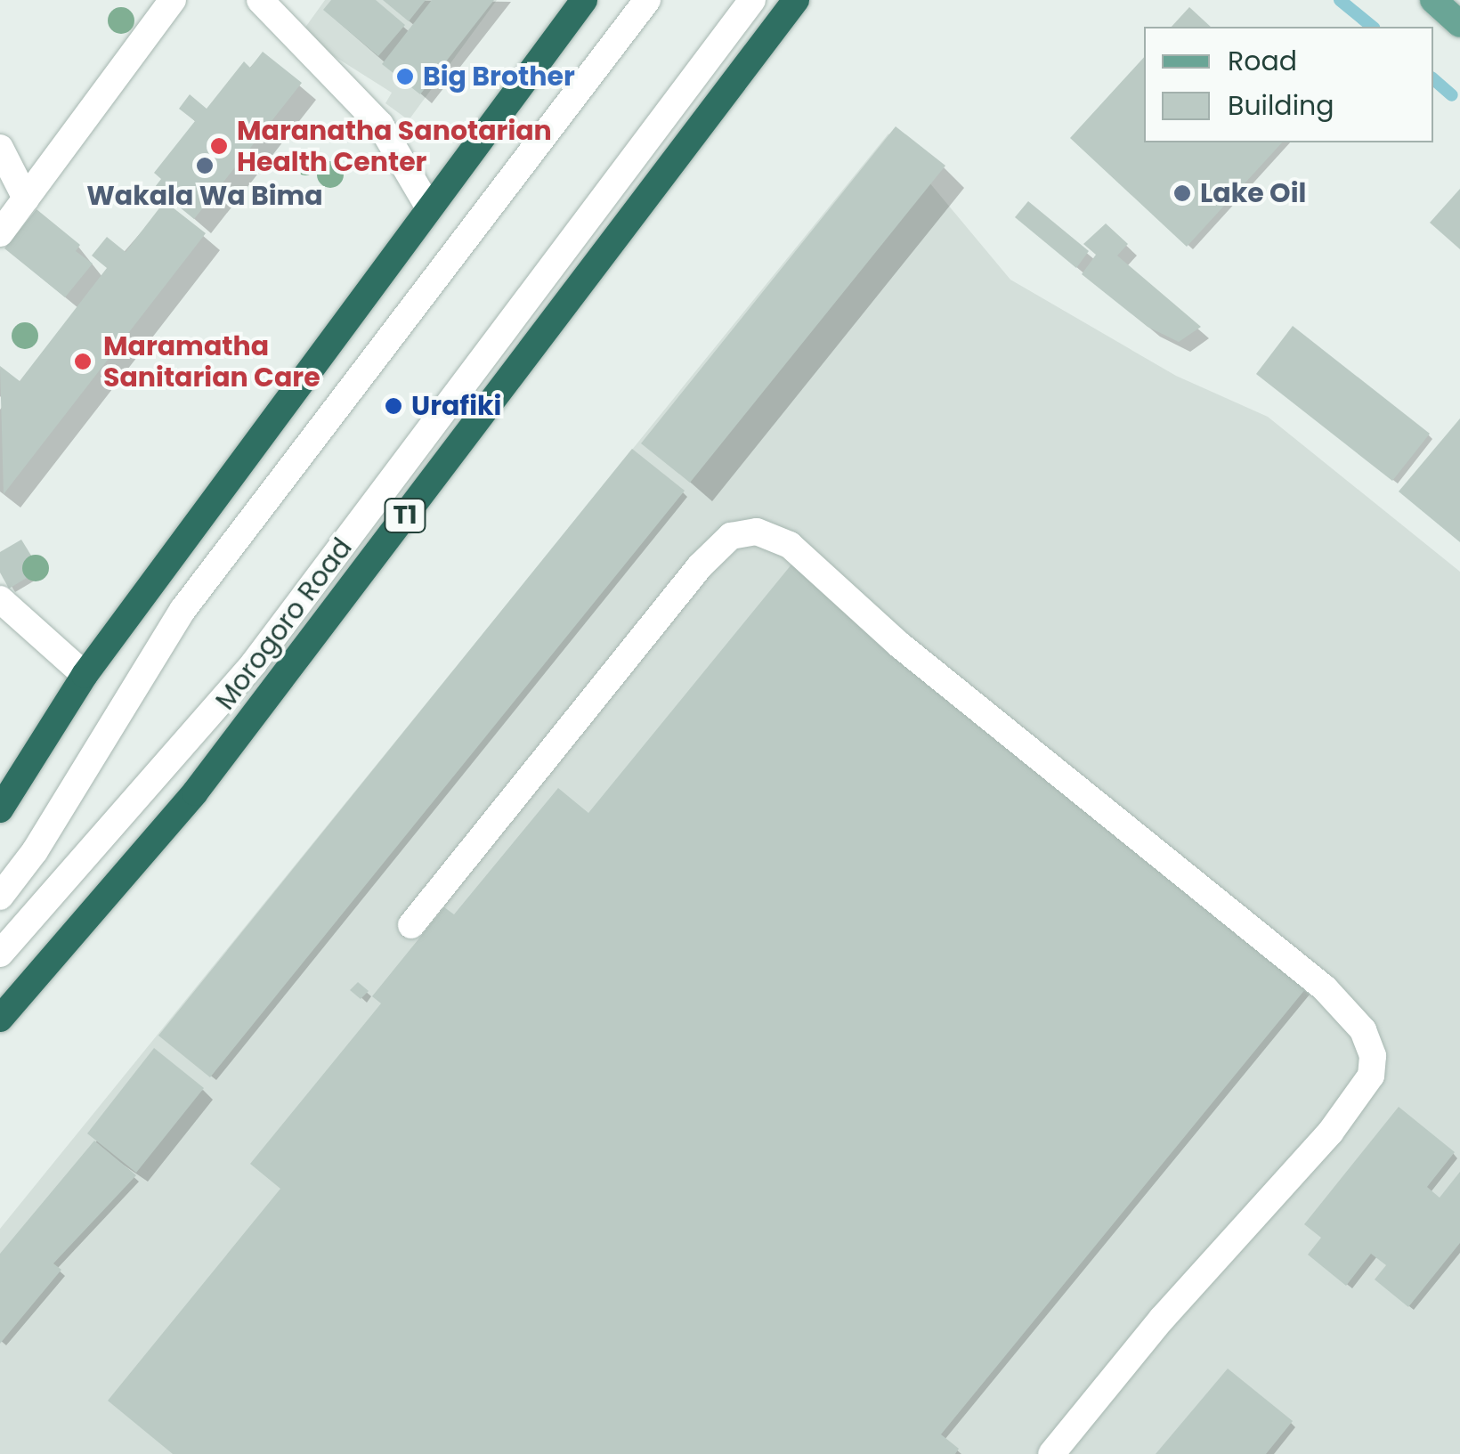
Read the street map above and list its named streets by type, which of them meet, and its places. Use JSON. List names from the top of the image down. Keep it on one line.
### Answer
{"streets":{"highway":["T1","Morogoro Road"]},"places":["Big Brother","Maranatha Sanotarian Health Center","Wakala Wa Bima","Lake Oil","Maramatha Sanitarian Care","Urafiki"],"legend":["Road","Building"]}
